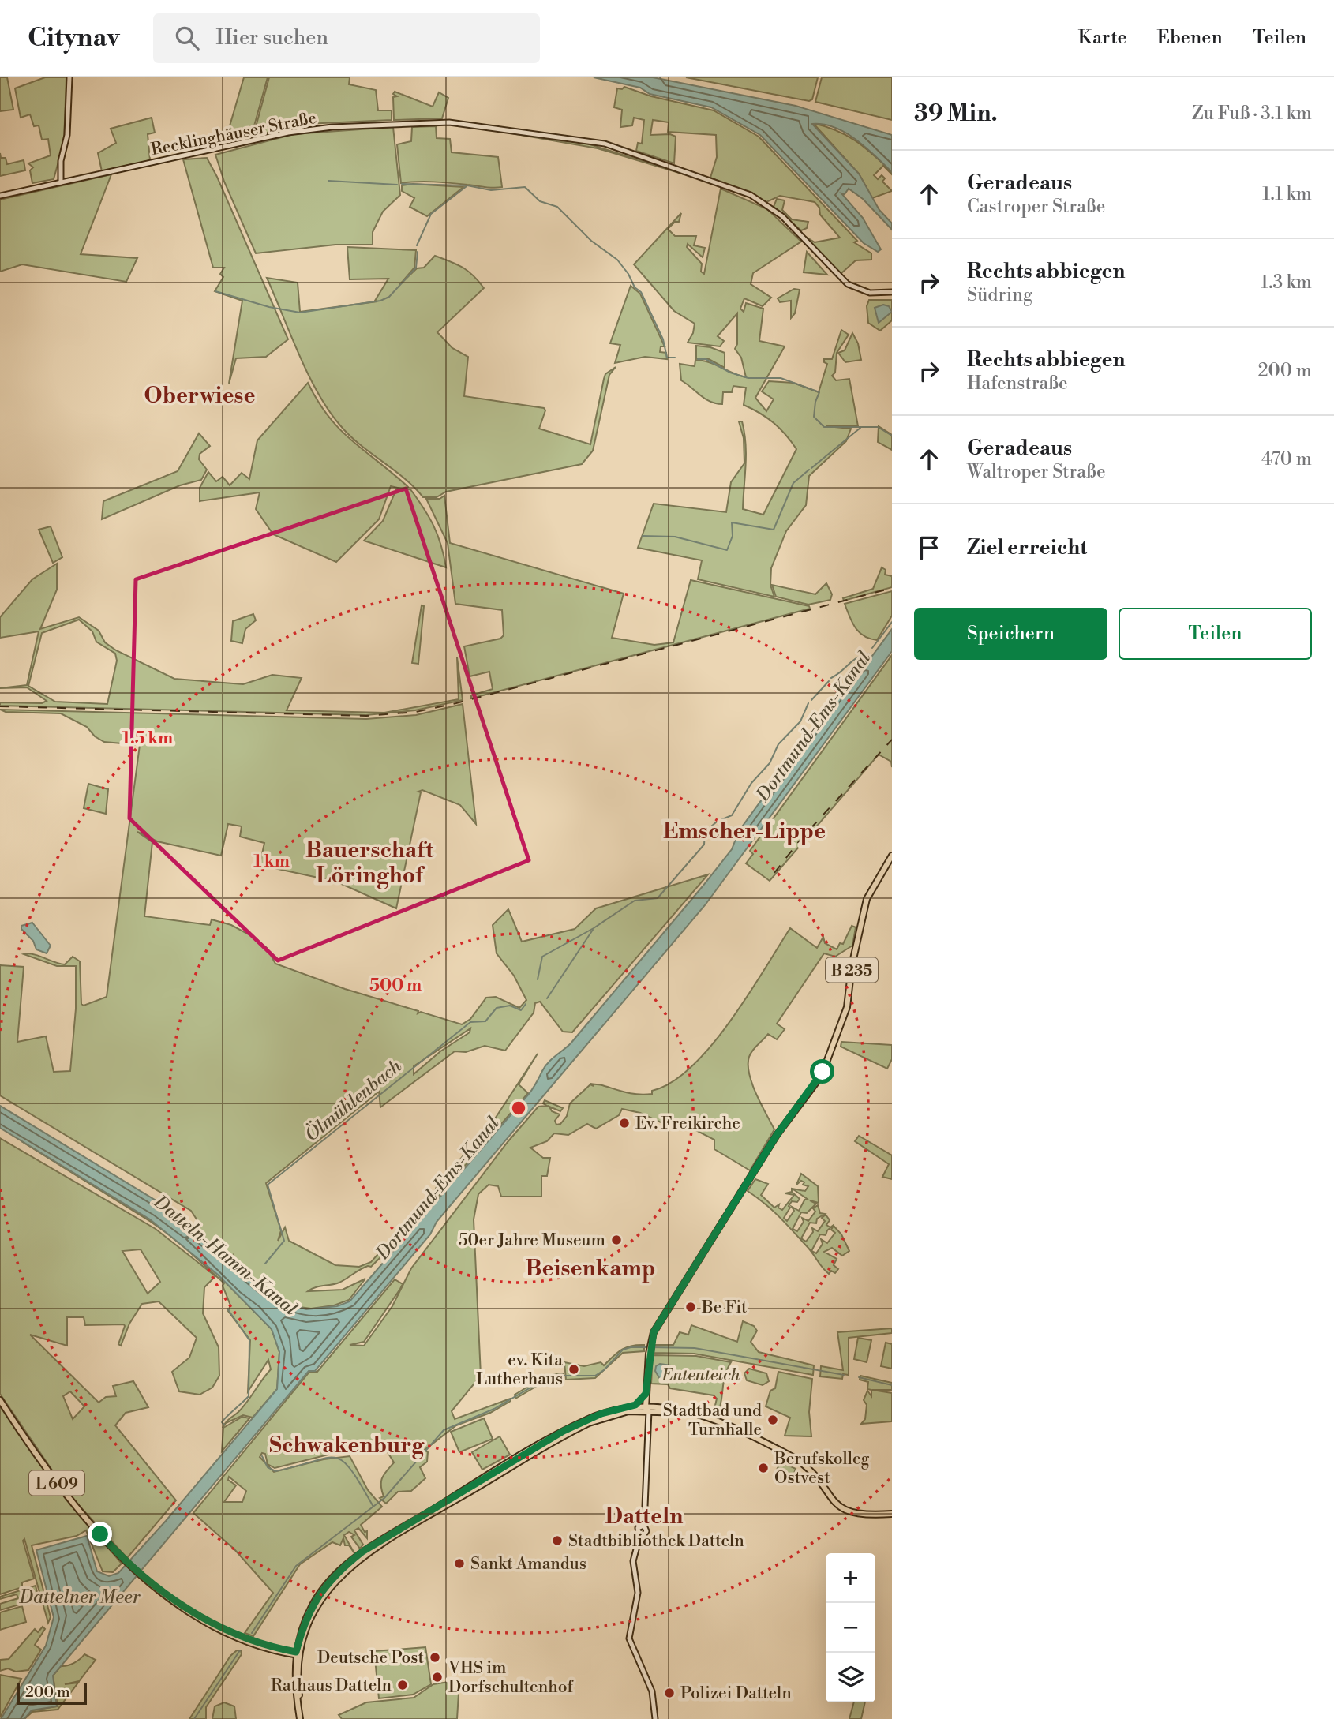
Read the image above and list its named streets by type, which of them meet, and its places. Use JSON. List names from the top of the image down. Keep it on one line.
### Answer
{"streets":{"main road":["Recklinghäuser Straße","B 235","L 609"]},"districts":["Oberwiese","Emscher-Lippe","Bauerschaft Löringhof","Beisenkamp","Schwakenburg","Datteln"],"water":["Dortmund-Ems-Kanal","Ölmühlenbach","Datteln-Hamm-Kanal","Dattelner Meer"],"parks":["Ententeich"],"places":["Ev. Freikirche","50er Jahre Museum","Be Fit","ev. Kita Lutherhaus","Stadtbad und Turnhalle","Berufskolleg Ostvest","Stadtbibliothek Datteln","Sankt Amandus","Deutsche Post","VHS im Dorfschultenhof","Rathaus Datteln","Polizei Datteln"],"scale_bar":"200 m","page":{"header":"Citynav","search":"Hier suchen","nav":["Karte","Ebenen","Teilen"],"heading":["39 Min.","Zu Fuß · 3.1 km"],"list":[["Geradeaus","Castroper Straße","1.1 km"],["Rechts abbiegen","Südring","1.3 km"],["Rechts abbiegen","Hafenstraße","200 m"],["Geradeaus","Waltroper Straße","470 m"],"Ziel erreicht"],"buttons":["Speichern","Teilen"],"map_buttons":["+","−"],"scale":"200 m"},"rings":["1.5 km","1 km","500 m"]}
